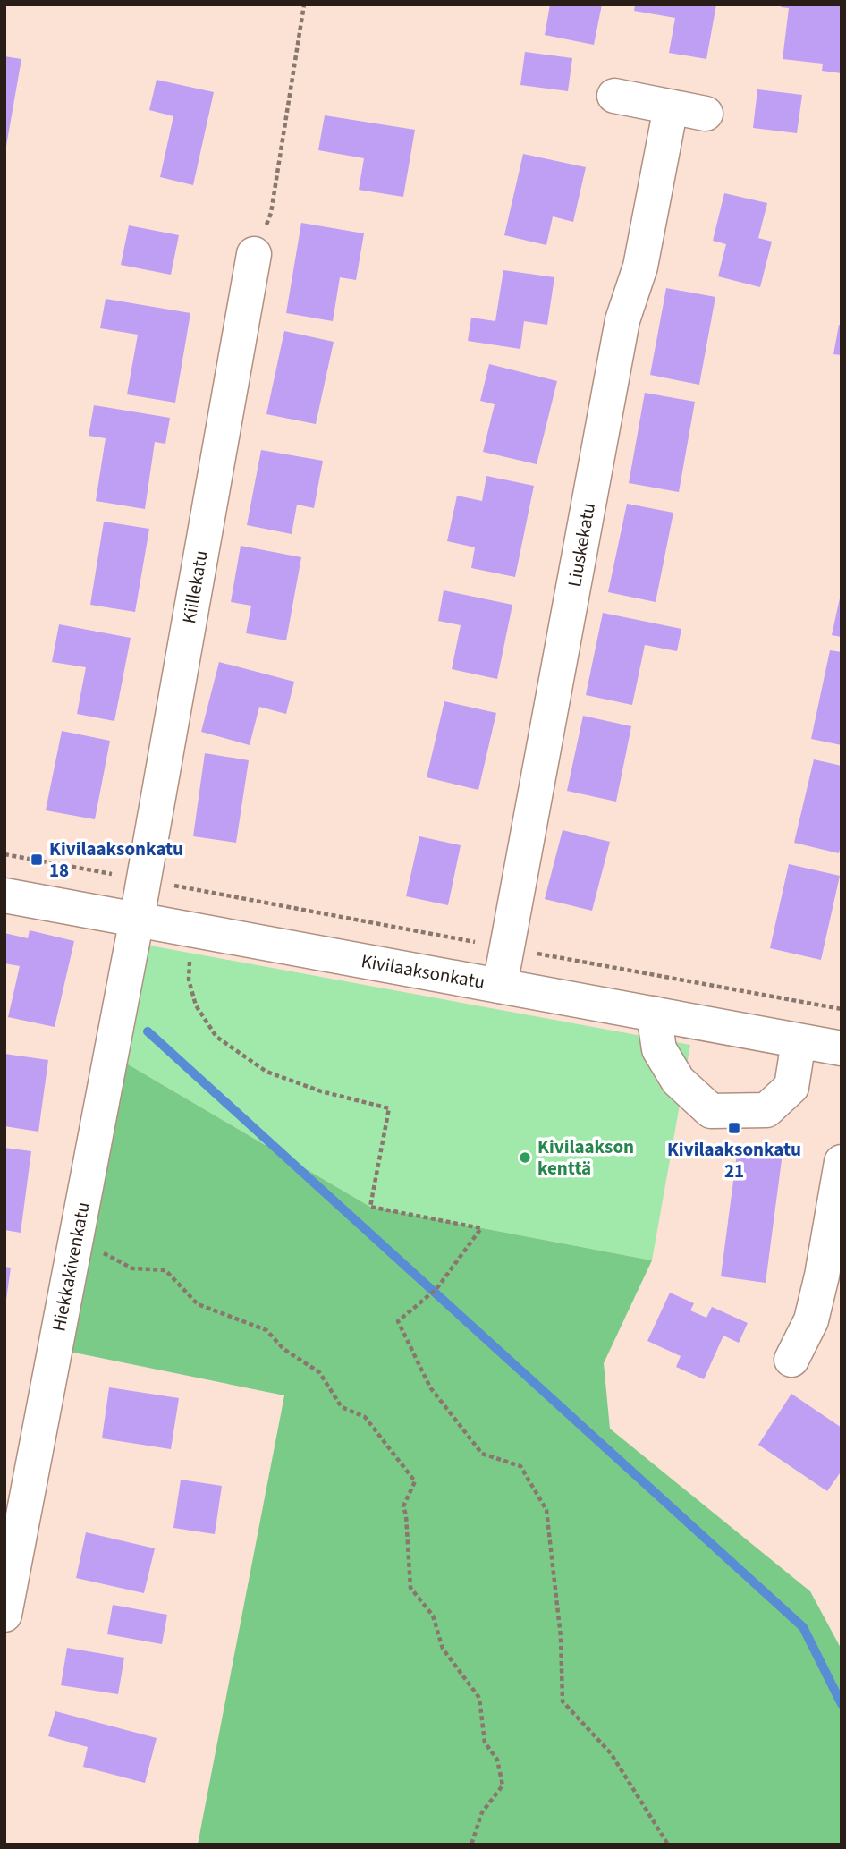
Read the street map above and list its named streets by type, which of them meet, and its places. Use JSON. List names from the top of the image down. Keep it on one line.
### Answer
{"streets":{"street":["Liuskekatu","Kiillekatu","Kivilaaksonkatu","Hiekkakivenkatu"]},"crossings":[["Liuskekatu","Kivilaaksonkatu"],["Kiillekatu","Kivilaaksonkatu"],["Kiillekatu","Hiekkakivenkatu"],["Kivilaaksonkatu","Hiekkakivenkatu"]],"places":{"transit":["Kivilaaksonkatu 18","Kivilaaksonkatu 21"],"other":["Kivilaakson kenttä"]}}
